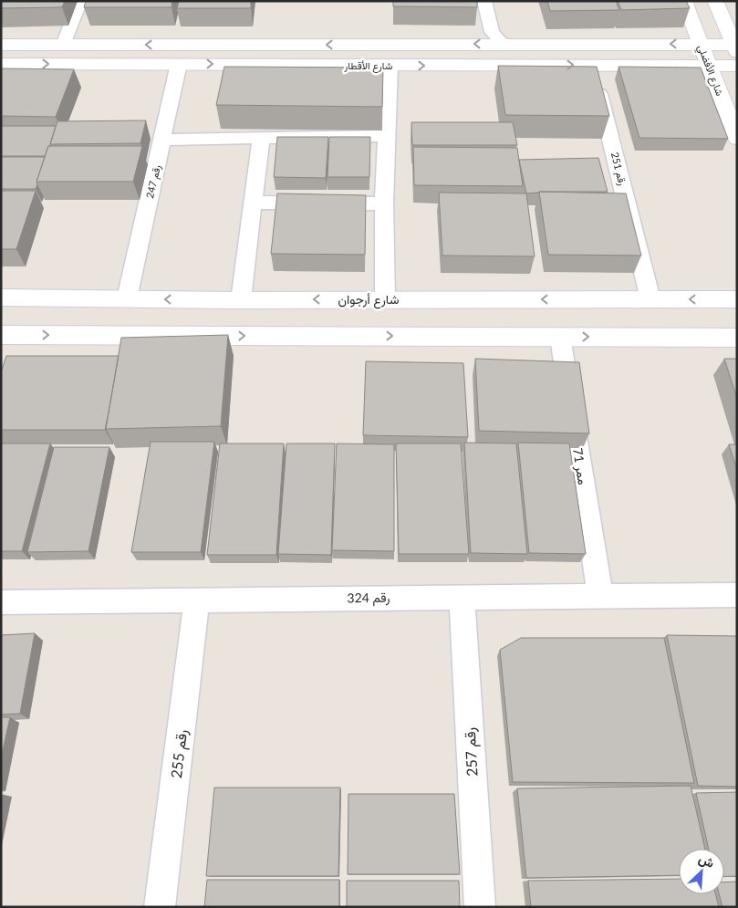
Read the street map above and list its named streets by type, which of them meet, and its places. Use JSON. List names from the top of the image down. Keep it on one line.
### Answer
{"streets":{"street":["شارع الأقطار","شارع الأفضلي","رقم 251","رقم 247","شارع أرجوان","ممر 71","رقم 324","رقم 257","رقم 255"]},"crossings":[["شارع الأقطار","شارع الأفضلي"],["شارع الأقطار","رقم 251"],["شارع الأقطار","رقم 247"],["رقم 251","شارع أرجوان"],["رقم 247","شارع أرجوان"],["ممر 71","رقم 324"],["رقم 324","رقم 257"],["رقم 324","رقم 255"]],"north":"top right"}
